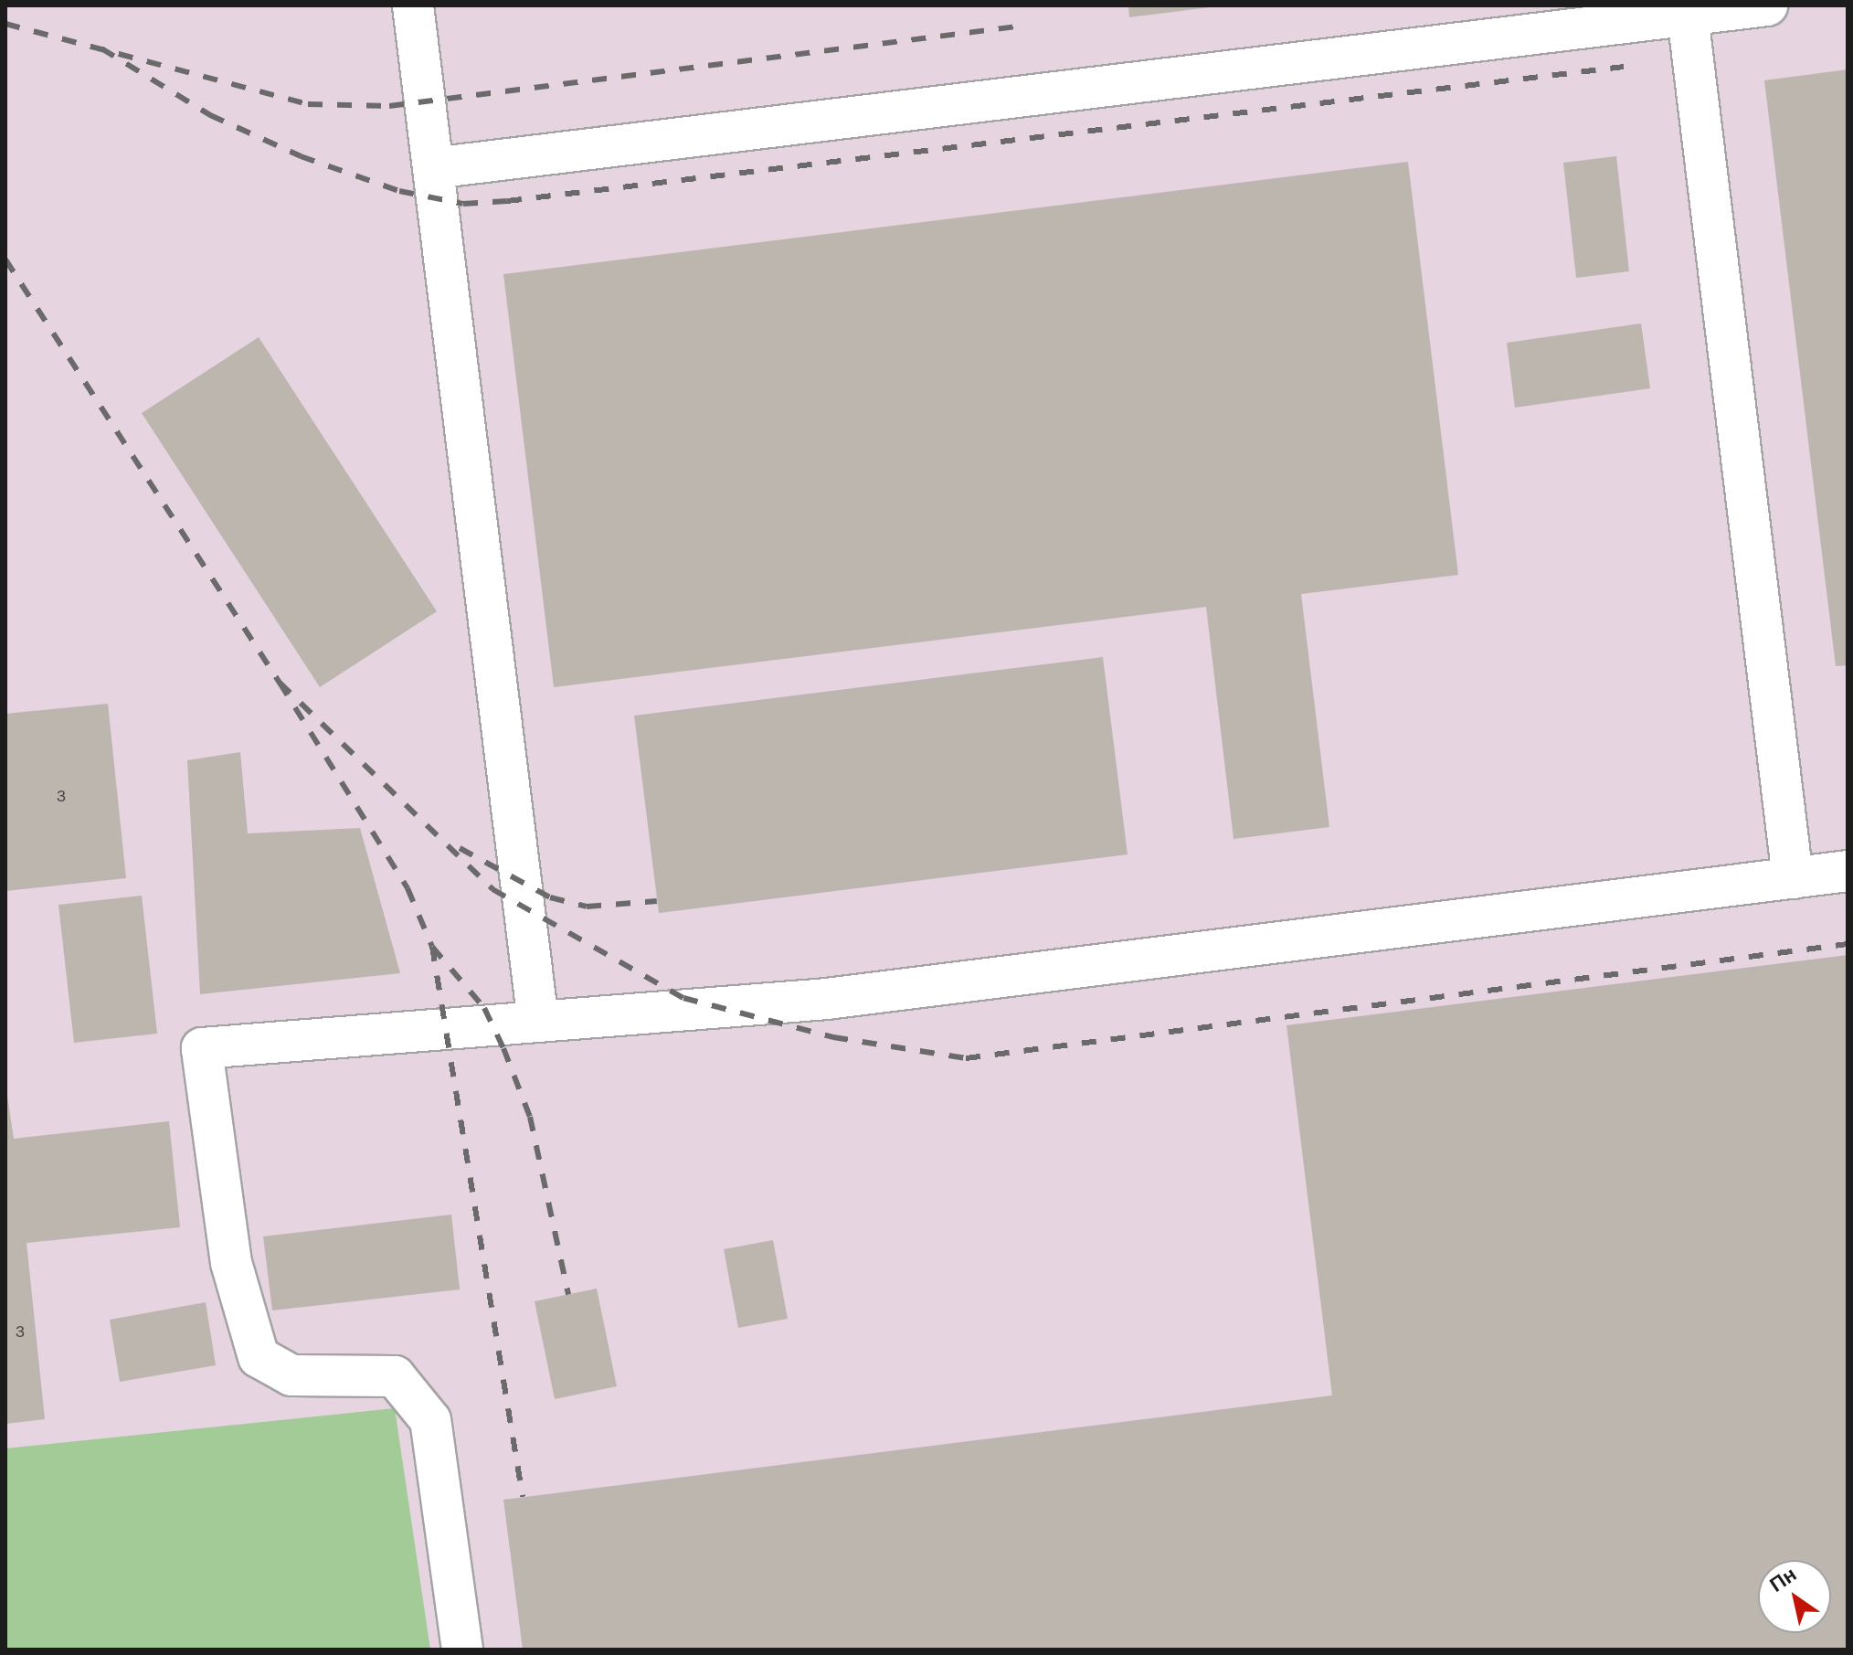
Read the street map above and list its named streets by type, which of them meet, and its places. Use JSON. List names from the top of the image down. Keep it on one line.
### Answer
{"house_numbers":["3","3"],"north":"top left"}
